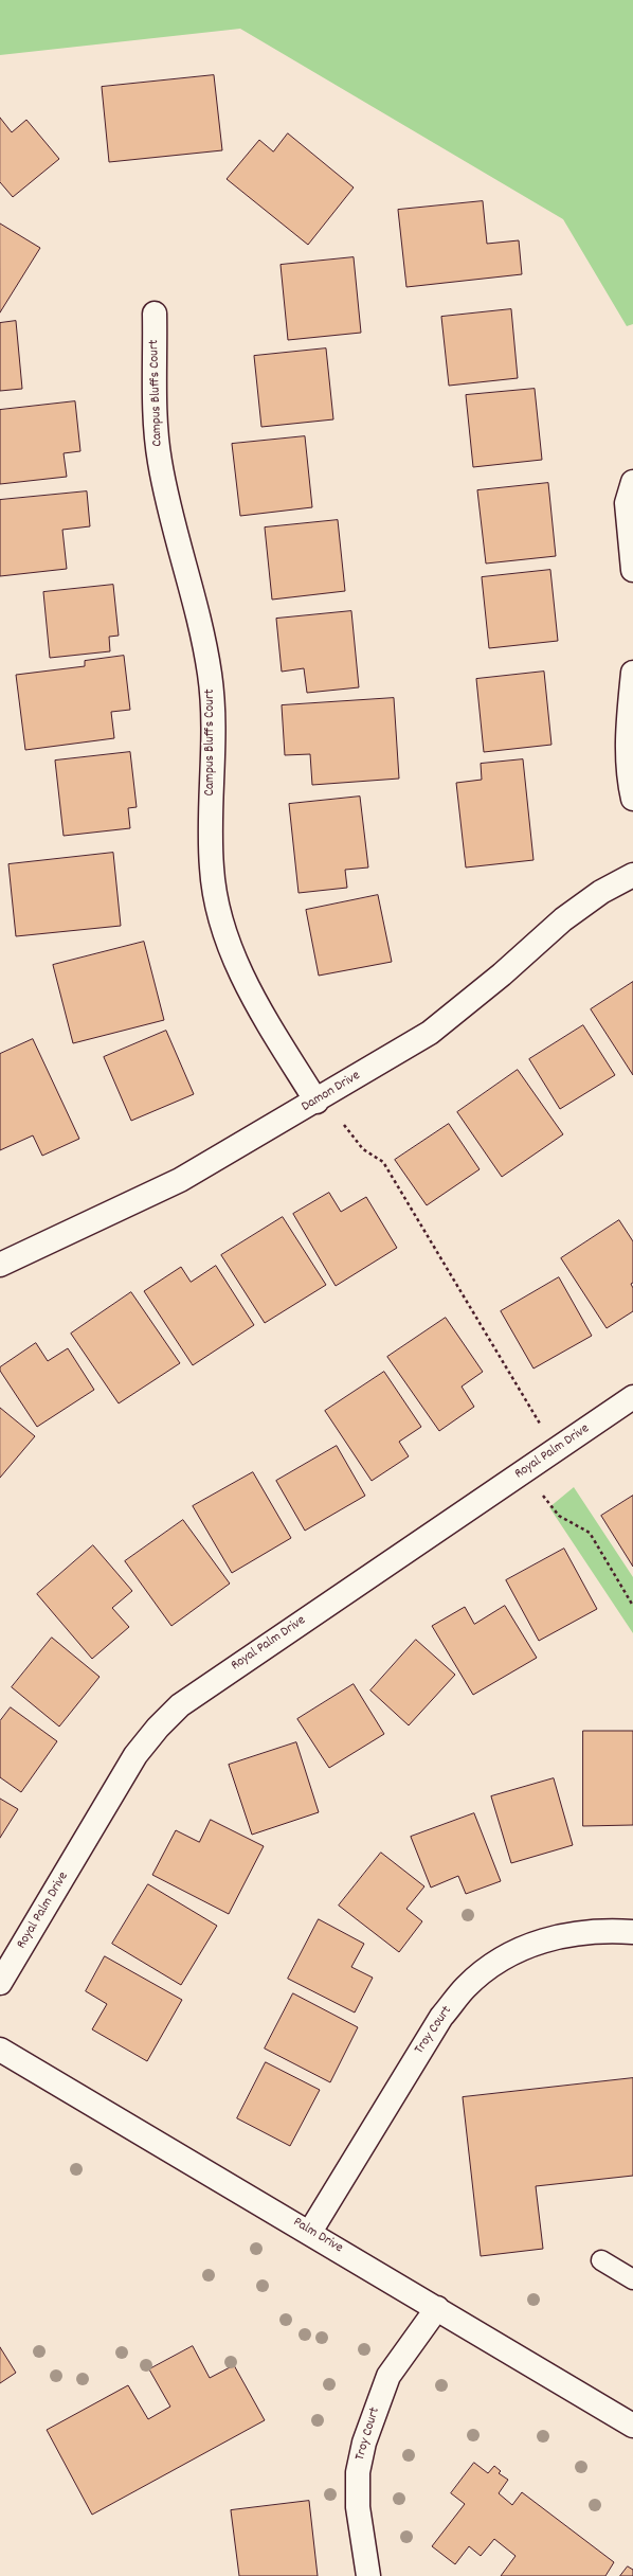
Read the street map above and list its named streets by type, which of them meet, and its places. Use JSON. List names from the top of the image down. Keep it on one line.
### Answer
{"streets":{"street":["Campus Bluffs Court","Damon Drive","Royal Palm Drive","Troy Court","Palm Drive"]},"crossings":[["Campus Bluffs Court","Damon Drive"],["Troy Court","Palm Drive"]]}
